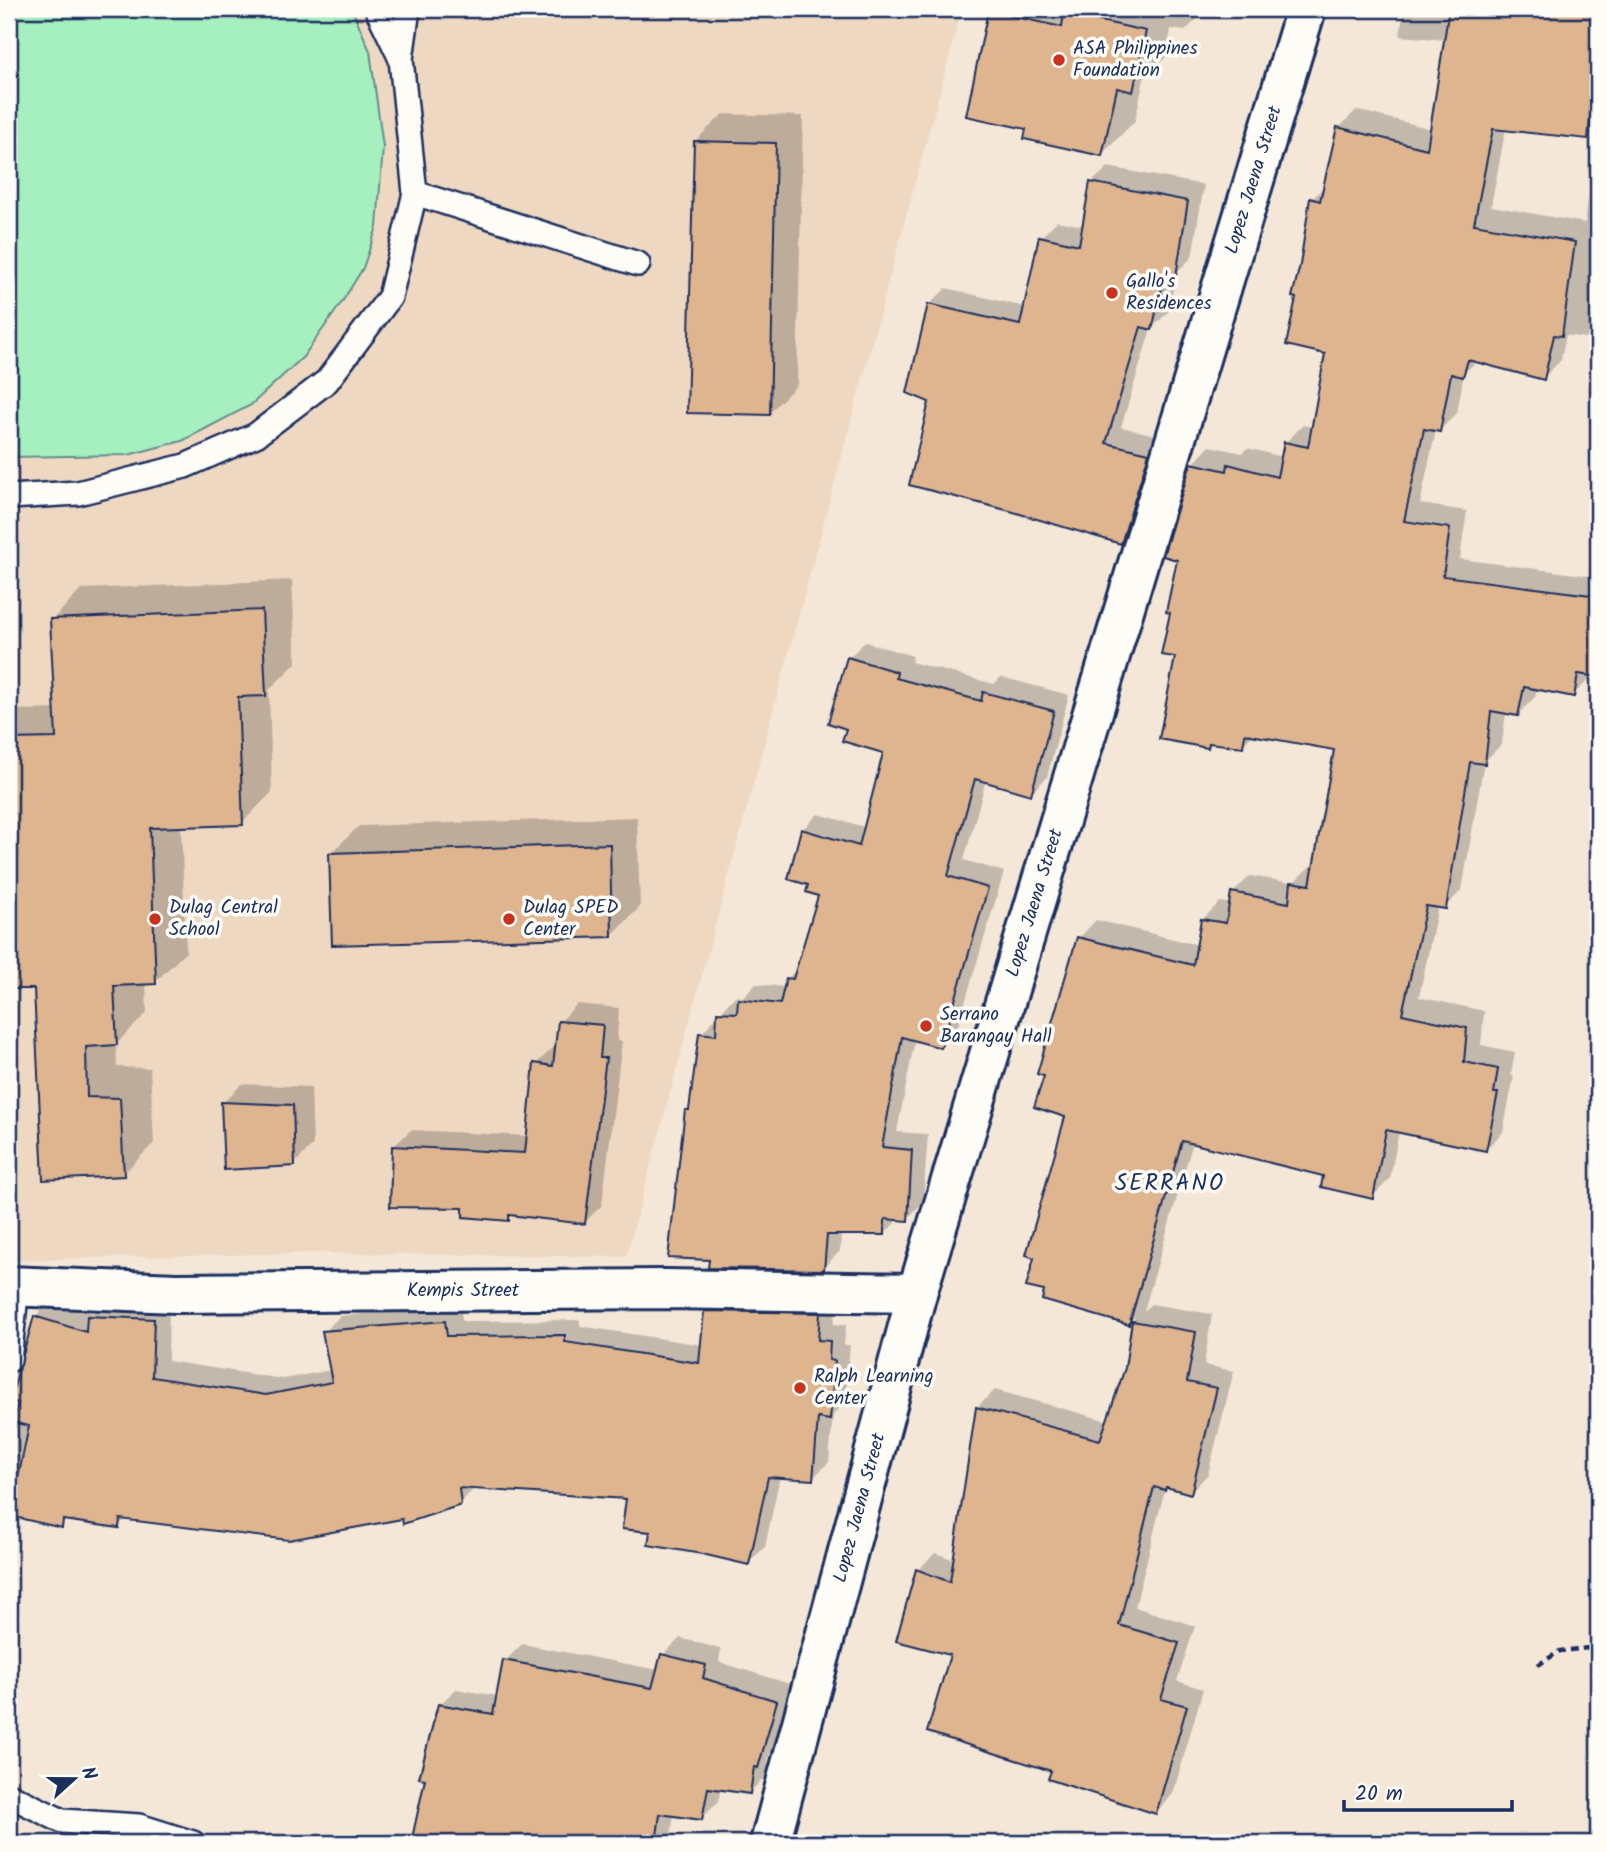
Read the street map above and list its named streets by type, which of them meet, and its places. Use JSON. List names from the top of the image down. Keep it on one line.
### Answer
{"streets":{"street":["Lopez Jaena Street","Kempis Street"]},"crossings":[["Lopez Jaena Street","Kempis Street"]],"districts":["SERRANO"],"places":["ASA Philippines Foundation","Gallo's Residences","Dulag Central School","Dulag SPED Center","Serrano Barangay Hall","Ralph Learning Center"],"scale_bar":"20 m","north":"right"}
